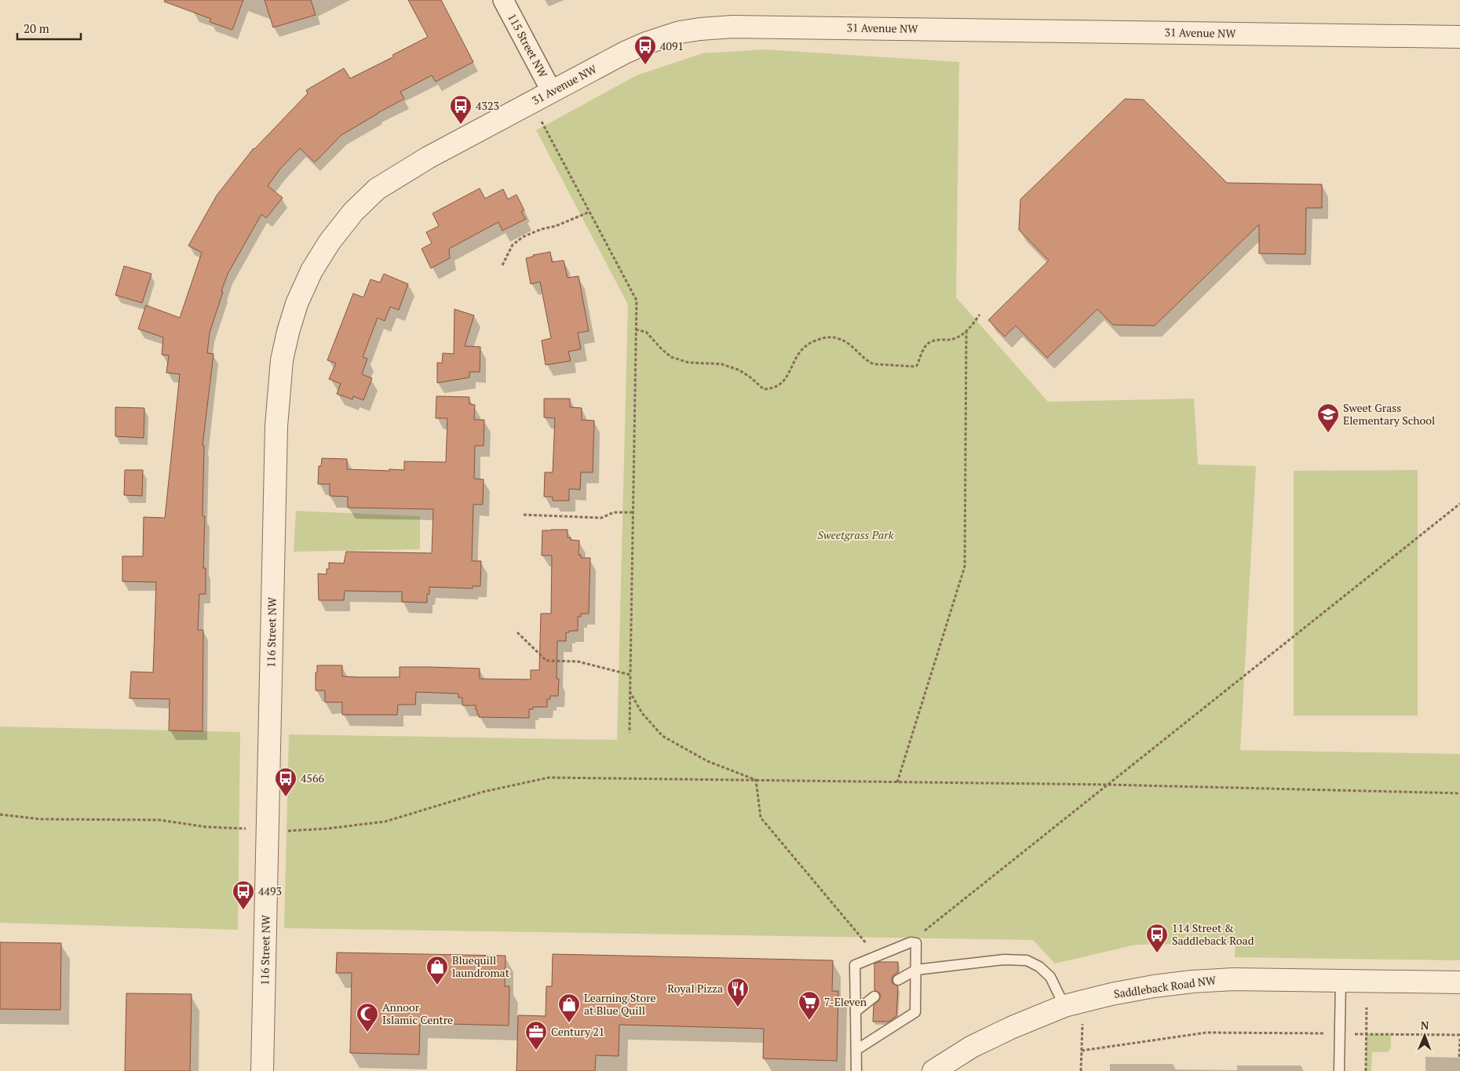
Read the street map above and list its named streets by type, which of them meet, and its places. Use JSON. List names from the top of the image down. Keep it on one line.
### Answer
{"streets":{"street":["31 Avenue NW","115 Street NW","116 Street NW","Saddleback Road NW"]},"crossings":[["31 Avenue NW","115 Street NW"],["31 Avenue NW","116 Street NW"]],"parks":["Sweetgrass Park"],"places":{"bus stop":["4091","4323","4566","4493","114 Street & Saddleback Road"],"school or university":["Sweet Grass Elementary School"],"shop":["Bluequill laundromat","Learning Store at Blue Quill"],"restaurant":["Royal Pizza"],"supermarket":["7-Eleven"],"mosque":["Annoor Islamic Centre"],"office":["Century 21"]},"scale_bar":"20 m","north":"top"}
